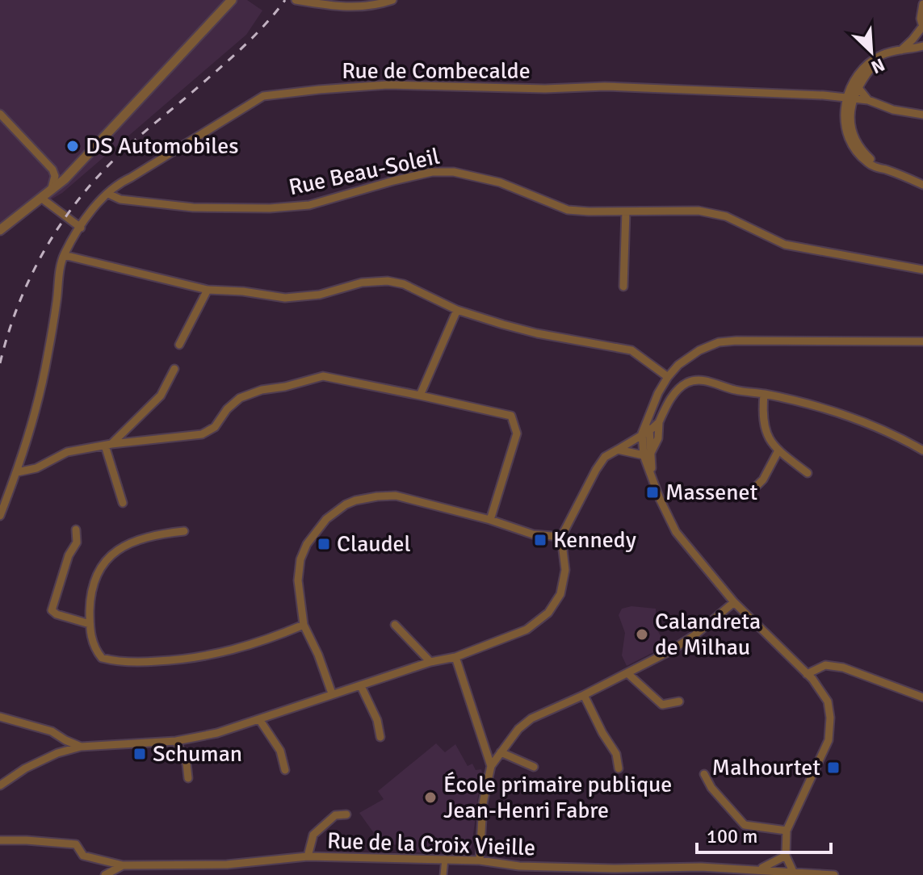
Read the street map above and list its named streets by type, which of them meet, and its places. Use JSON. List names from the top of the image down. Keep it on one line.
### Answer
{"streets":{"street":["Rue de Combecalde","Rue Beau-Soleil","Rue de la Croix Vieille"]},"crossings":[["Rue de Combecalde","Rue Beau-Soleil"]],"places":{"other":["DS Automobiles","Calandreta de Milhau","École primaire publique Jean-Henri Fabre"],"transit":["Massenet","Kennedy","Claudel","Schuman","Malhourtet"]},"scale_bar":"100 m","north":"bottom right"}
